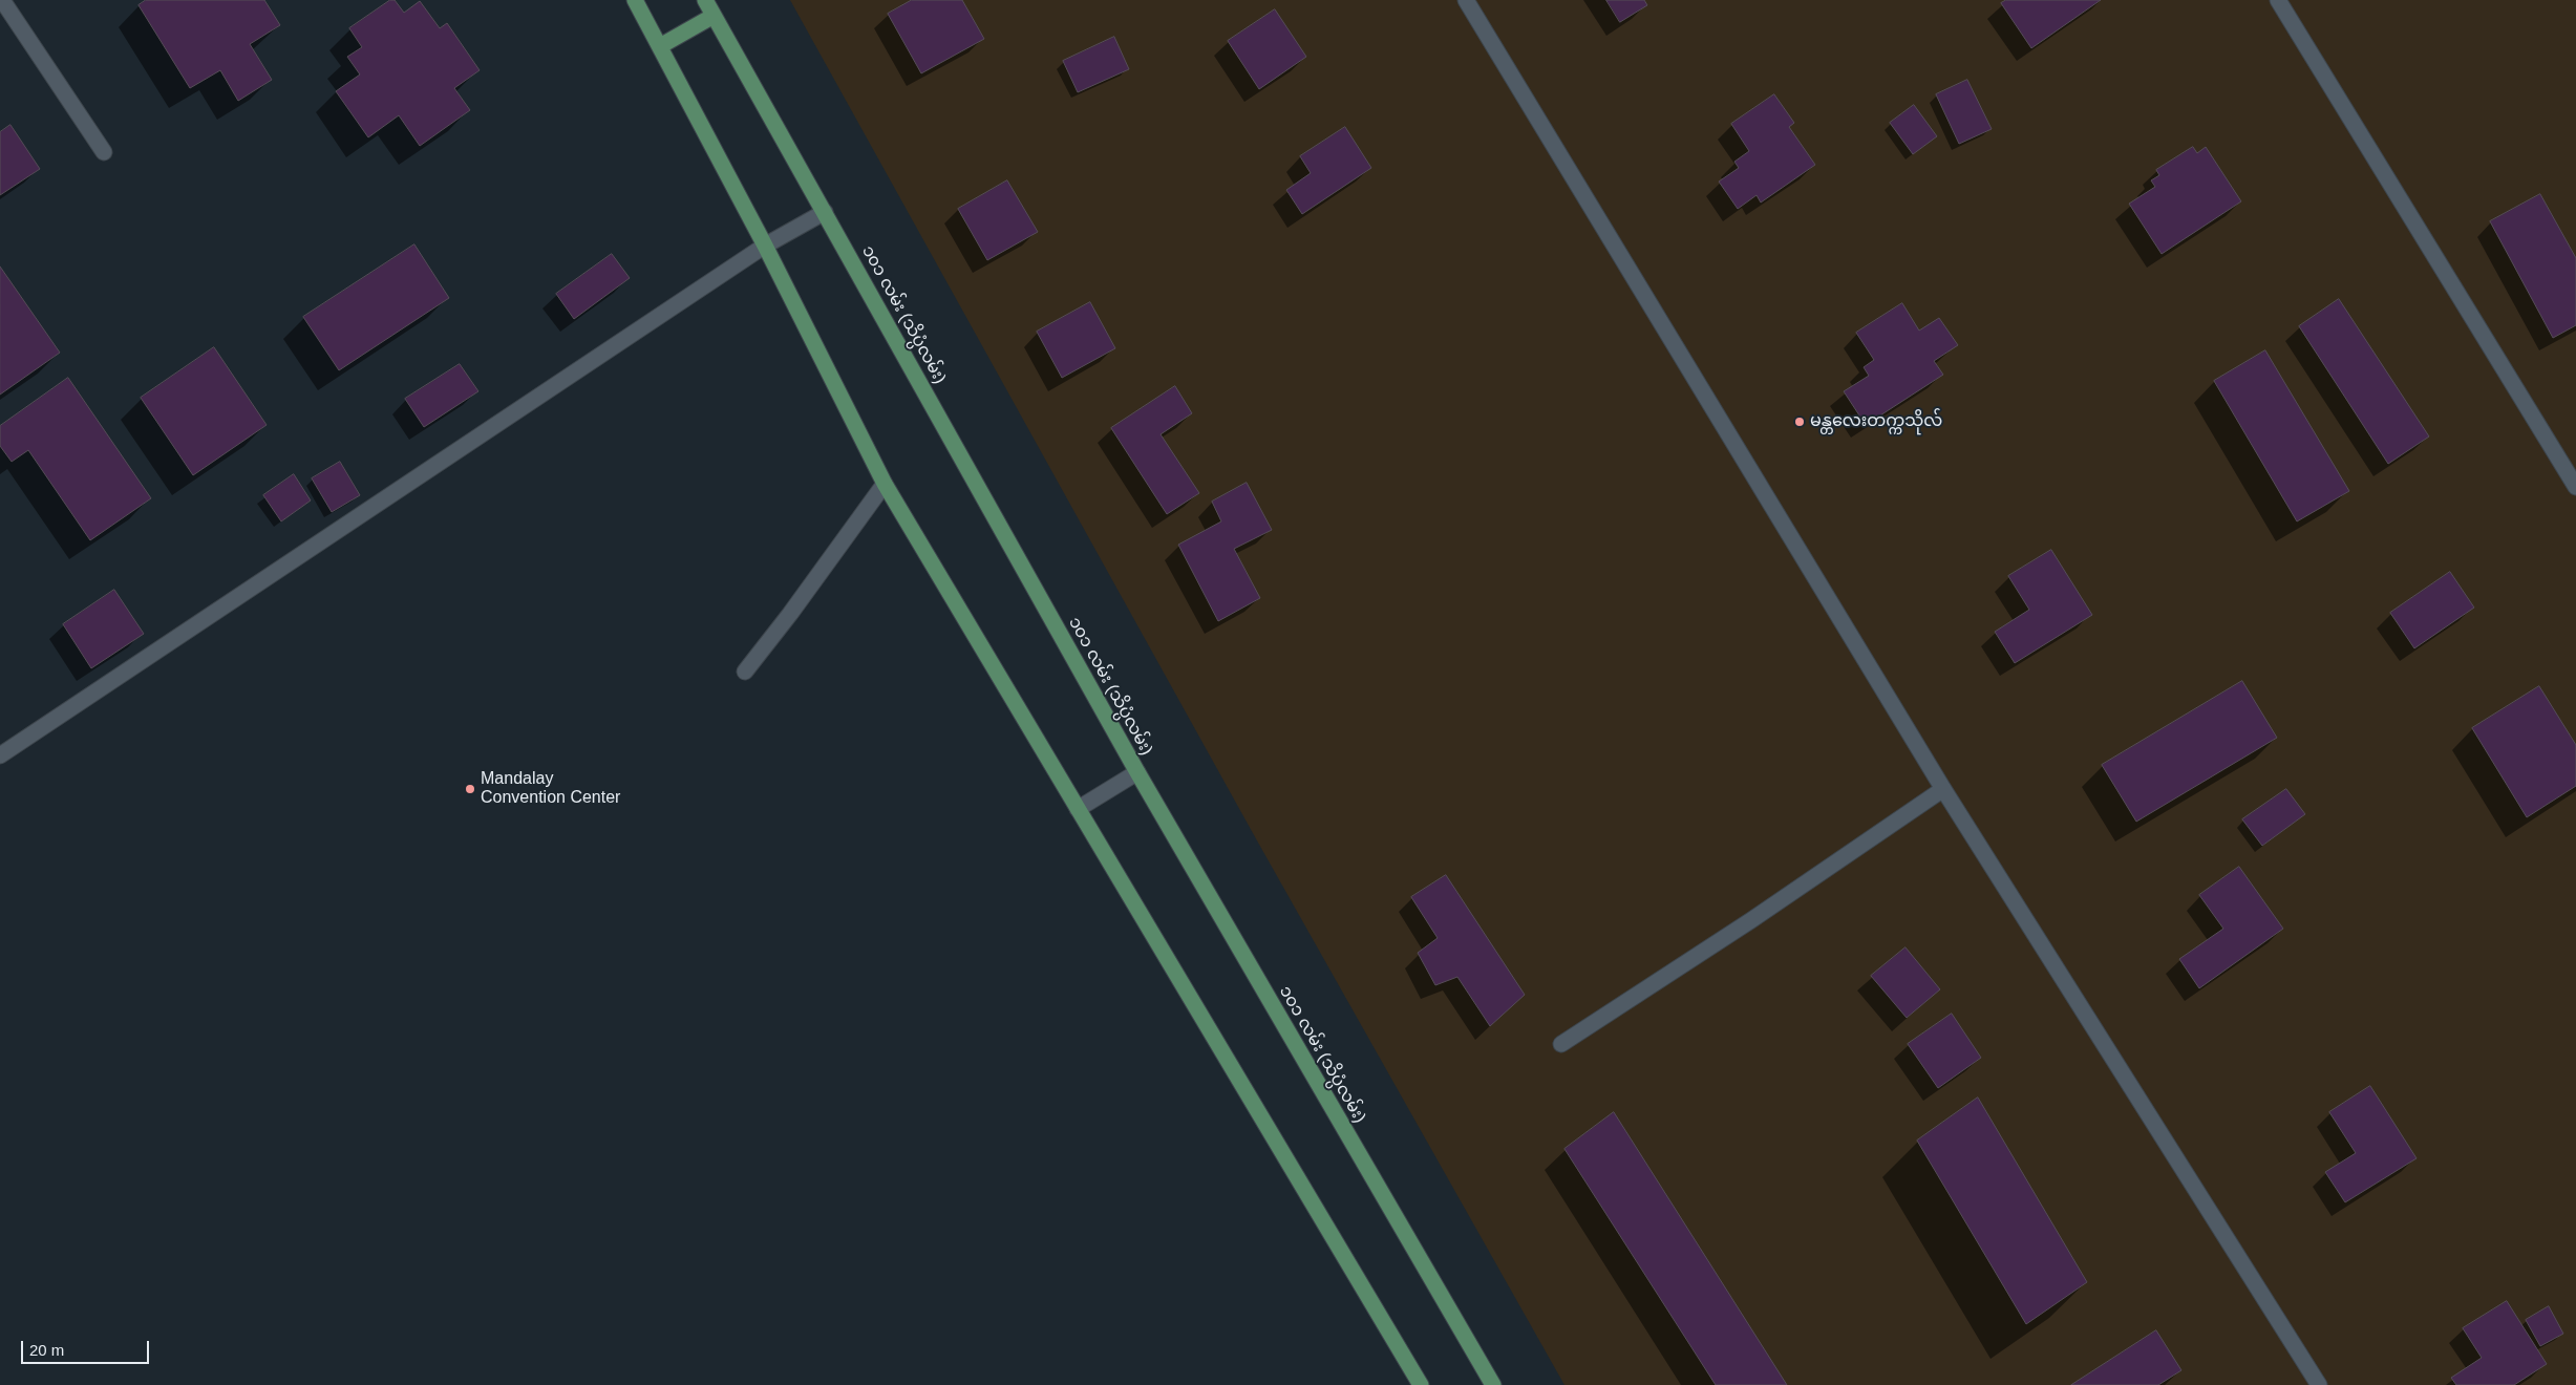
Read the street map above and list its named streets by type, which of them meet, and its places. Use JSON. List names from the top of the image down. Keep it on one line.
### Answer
{"streets":{"main road":["၁၀၁ လမ်း (သိပ္ပံလမ်း)"]},"places":["မန္တလေးတက္ကသိုလ်","Mandalay Convention Center"],"scale_bar":"20 m"}
